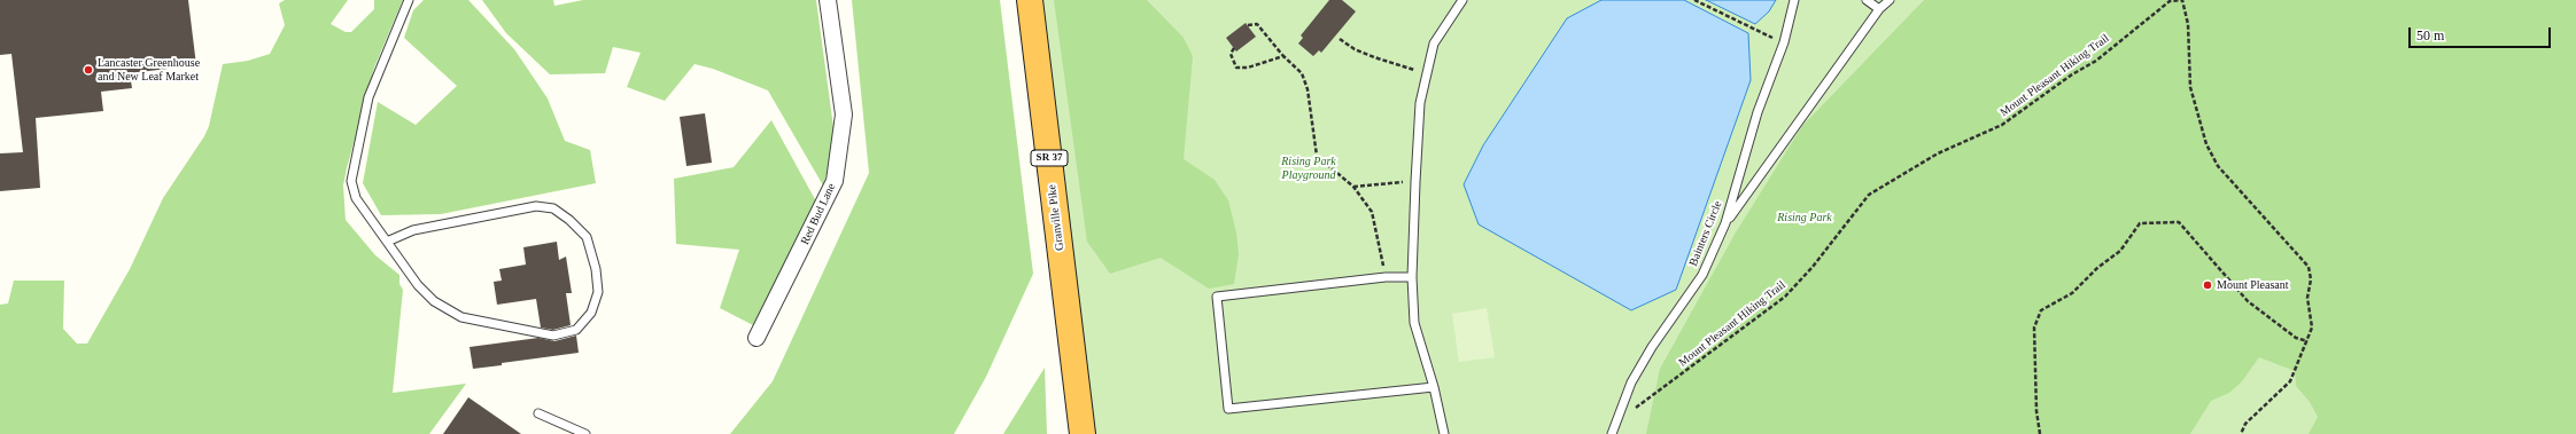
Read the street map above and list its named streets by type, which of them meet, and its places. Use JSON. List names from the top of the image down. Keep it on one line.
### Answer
{"streets":{"highway":["SR 37","Granville Pike"],"street":["Red Bud Lane"],"lane":["Bainters Circle"],"path":["Mount Pleasant Hiking Trail"]},"crossings":[["Mount Pleasant Hiking Trail","Bainters Circle"]],"parks":["Rising Park Playground","Rising Park"],"places":["Lancaster Greenhouse and New Leaf Market","Mount Pleasant"],"scale_bar":"50 m"}
